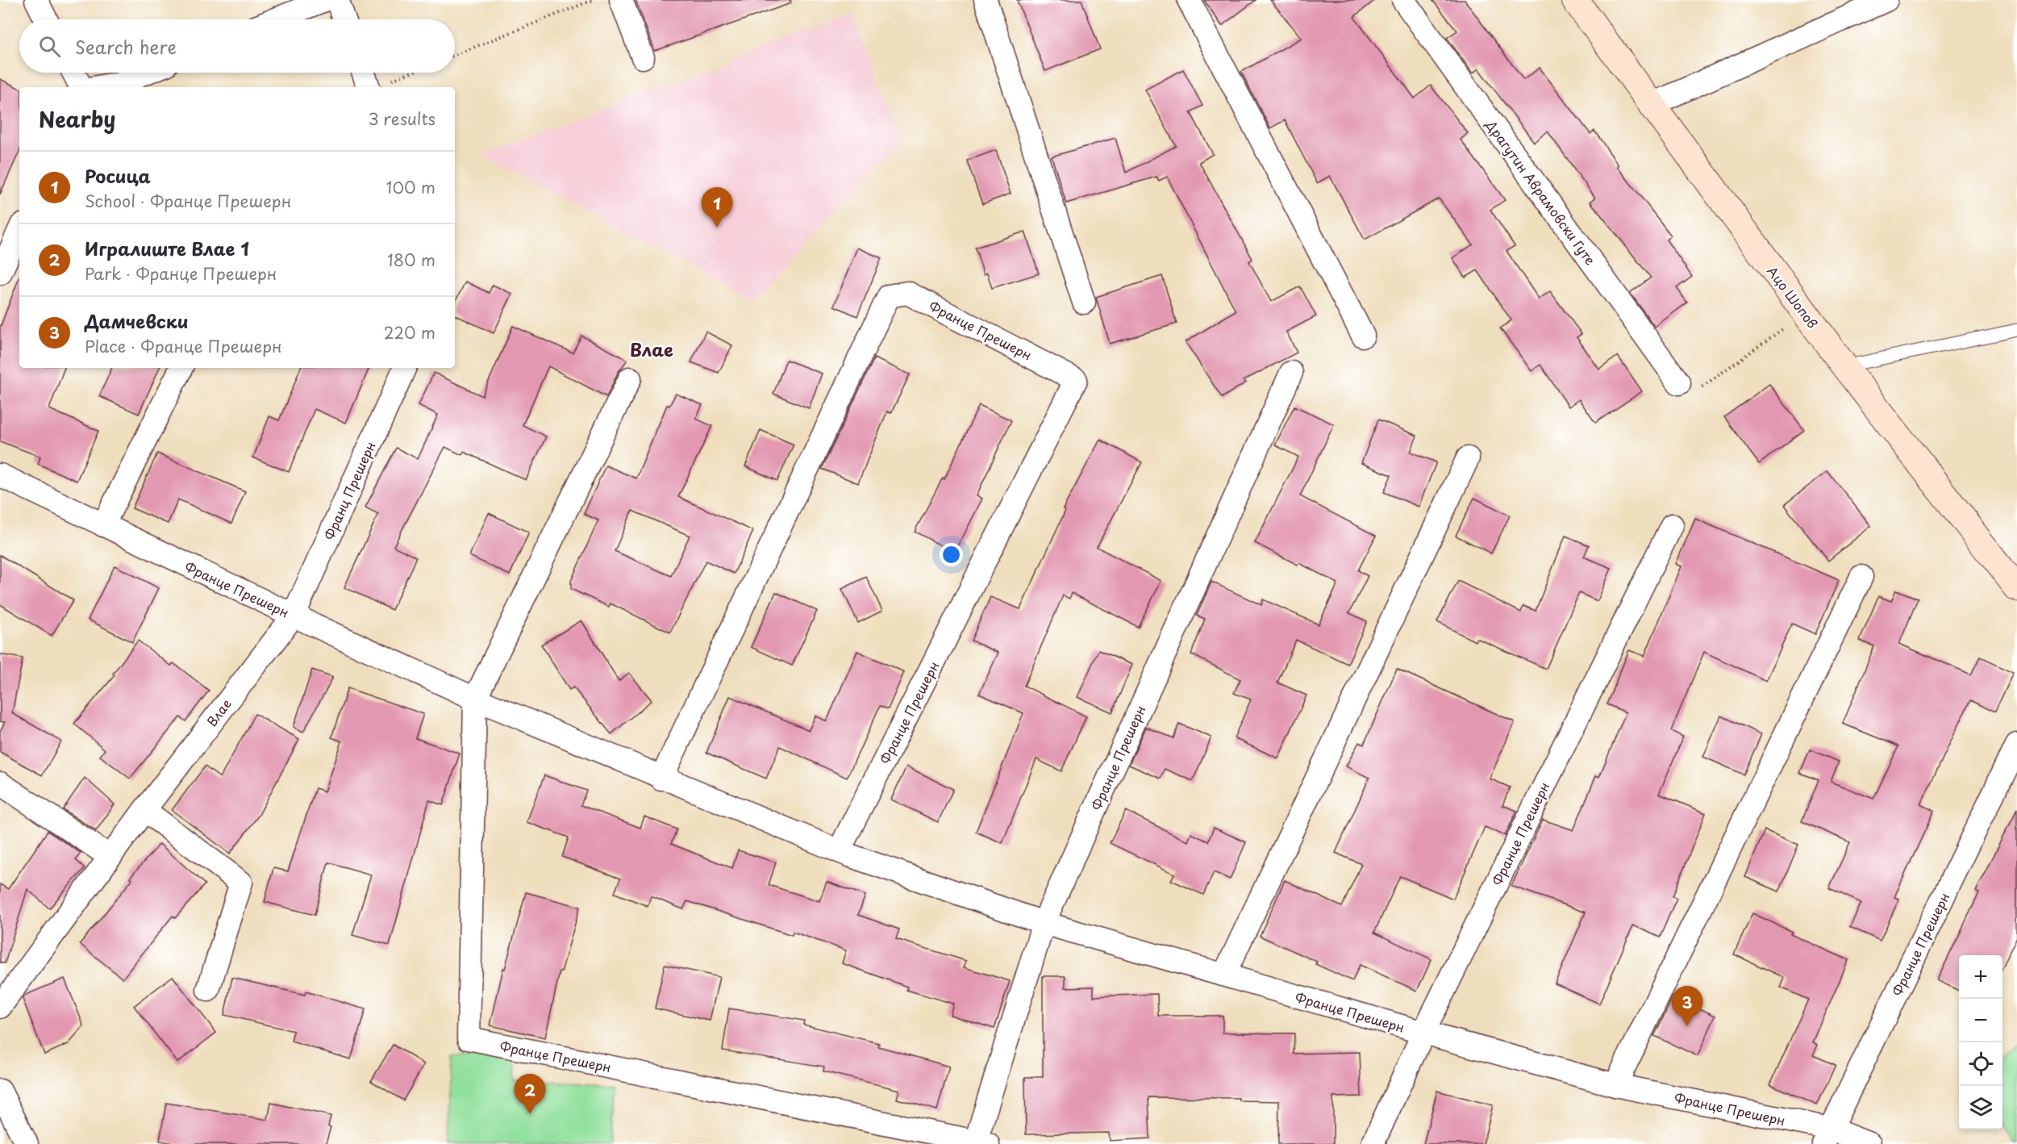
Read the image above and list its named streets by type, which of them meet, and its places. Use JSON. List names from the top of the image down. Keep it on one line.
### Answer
{"streets":{"street":["Драгутин Аврамовски Гуте","Ацо Шопов","Францe Прешерн","Франц Прешерн","Влае","Франце Прешерн"]},"crossings":[["Францe Прешерн","Франц Прешерн"],["Францe Прешерн","Влае"],["Францe Прешерн","Франце Прешерн"],["Франц Прешерн","Влае"]],"districts":["Влае"],"page":{"search":"Search here","heading":["Nearby","3 results"],"list":[{"mark":"1","name":"Росица","note":"School · Францe Прешерн","value":"100 m"},{"mark":"2","name":"Игралиште Влае 1","note":"Park · Францe Прешерн","value":"180 m"},{"mark":"3","name":"Дамчевски","note":"Place · Франце Прешерн","value":"220 m"}],"pins":["1","3","2"],"map_buttons":["+","−"]}}
